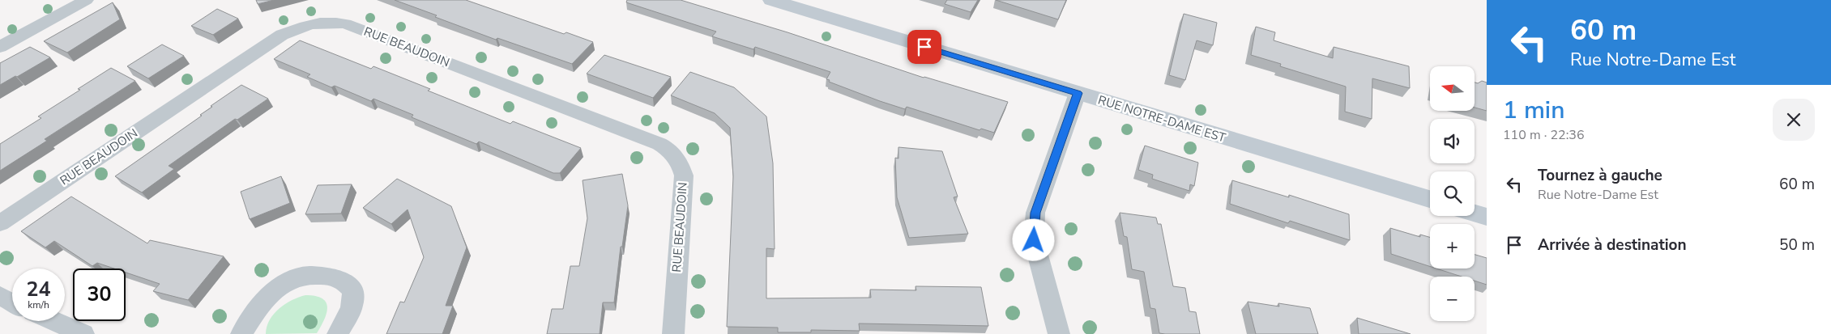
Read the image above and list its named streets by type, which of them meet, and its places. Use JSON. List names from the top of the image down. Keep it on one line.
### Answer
{"streets":{"main road":["RUE NOTRE-DAME EST"],"street":["RUE BEAUDOIN"]},"north":"left","page":{"turn":["60 m","Rue Notre-Dame Est"],"map_buttons":["+","−"],"heading":["1 min","110 m · 22:36"],"list":[{"name":"Tournez à gauche","note":"Rue Notre-Dame Est","value":"60 m"},{"name":"Arrivée à destination","value":"50 m"}],"speed":"24 km/h","limit":"30"}}
